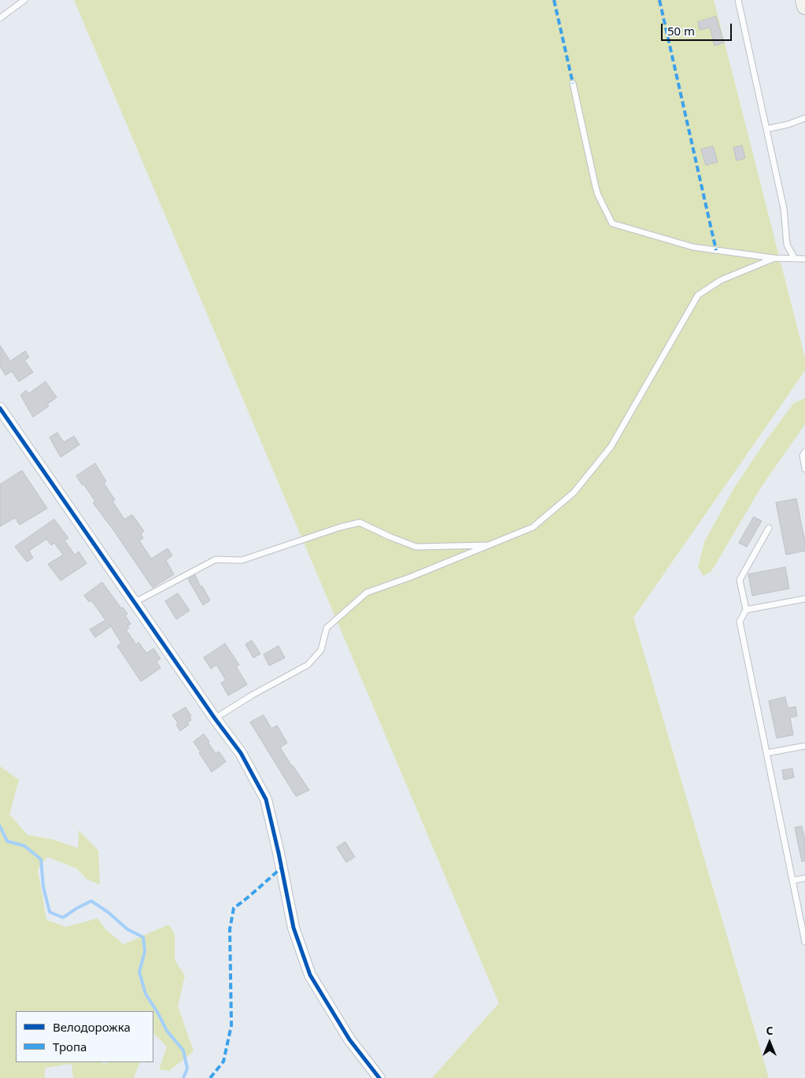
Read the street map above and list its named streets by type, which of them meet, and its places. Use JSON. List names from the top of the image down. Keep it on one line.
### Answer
{"legend":["Велодорожка","Тропа"],"scale_bar":"50 m","north":"top"}
